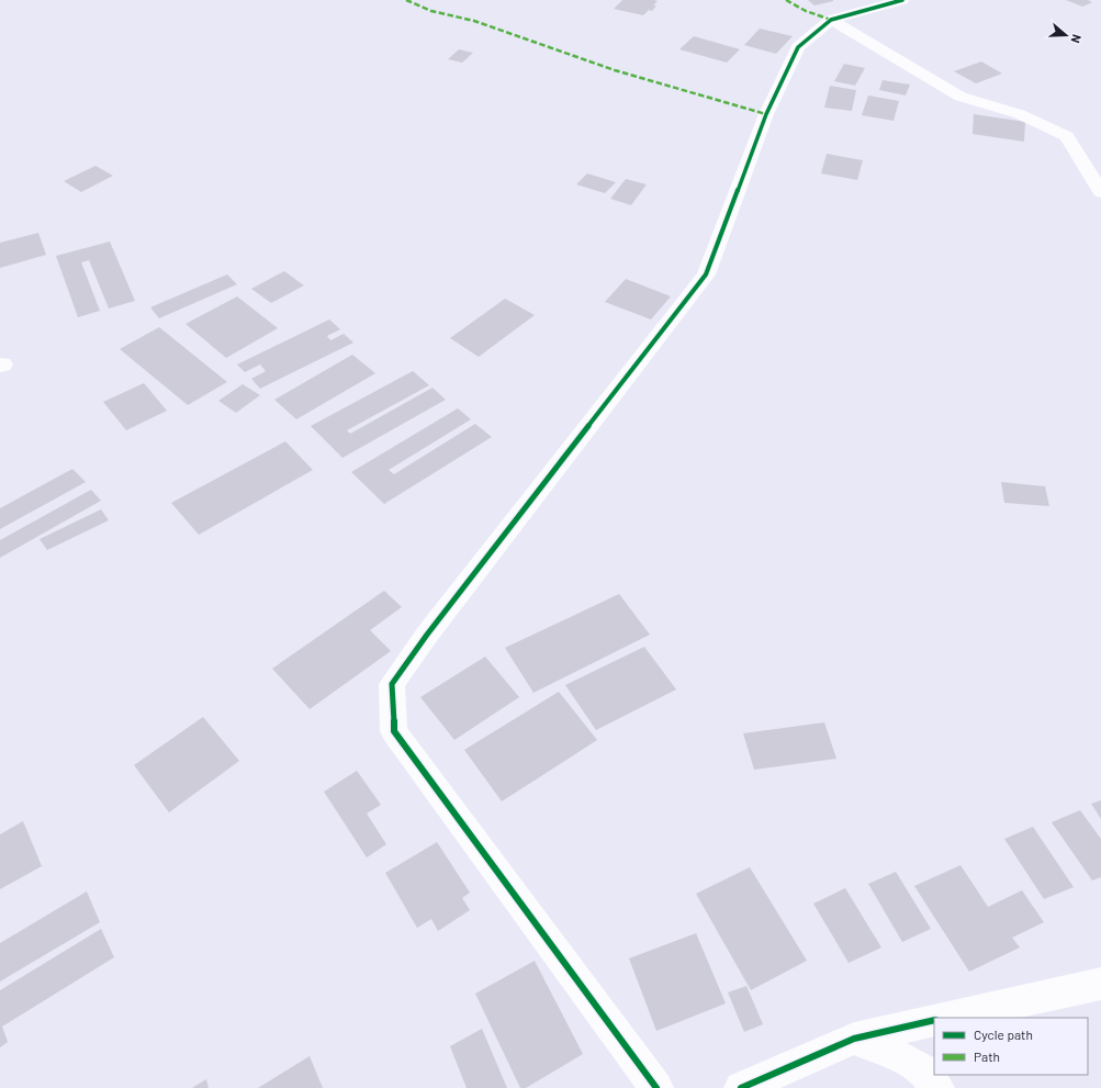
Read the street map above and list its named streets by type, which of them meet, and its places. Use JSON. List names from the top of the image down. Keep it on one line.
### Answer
{"legend":["Cycle path","Path"],"north":"right"}
